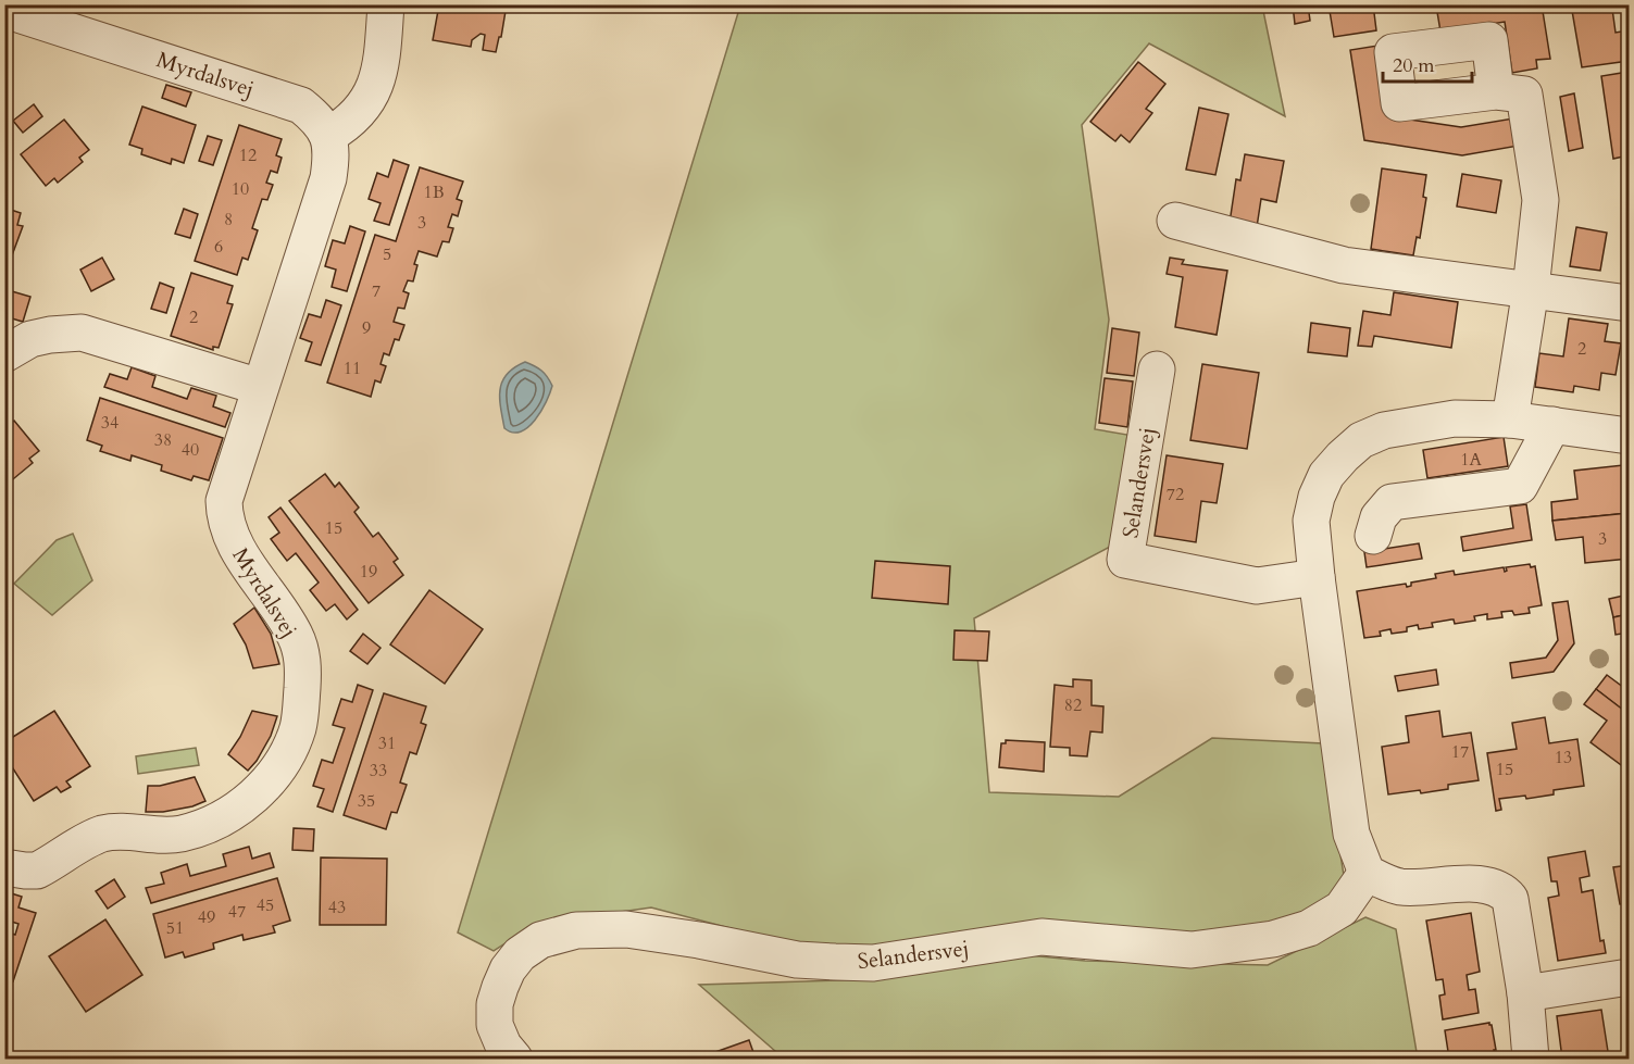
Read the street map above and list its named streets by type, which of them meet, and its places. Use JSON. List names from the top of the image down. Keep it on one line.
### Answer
{"streets":{"street":["Myrdalsvej","Selandersvej"]},"house_numbers":["12","10","1B","8","3","6","5","7","2","9","2","11","34","38","40","1A","72","15","3","19","82","31","17","13","15","33","35","45","43","47","49","51"],"scale_bar":"20 m"}
